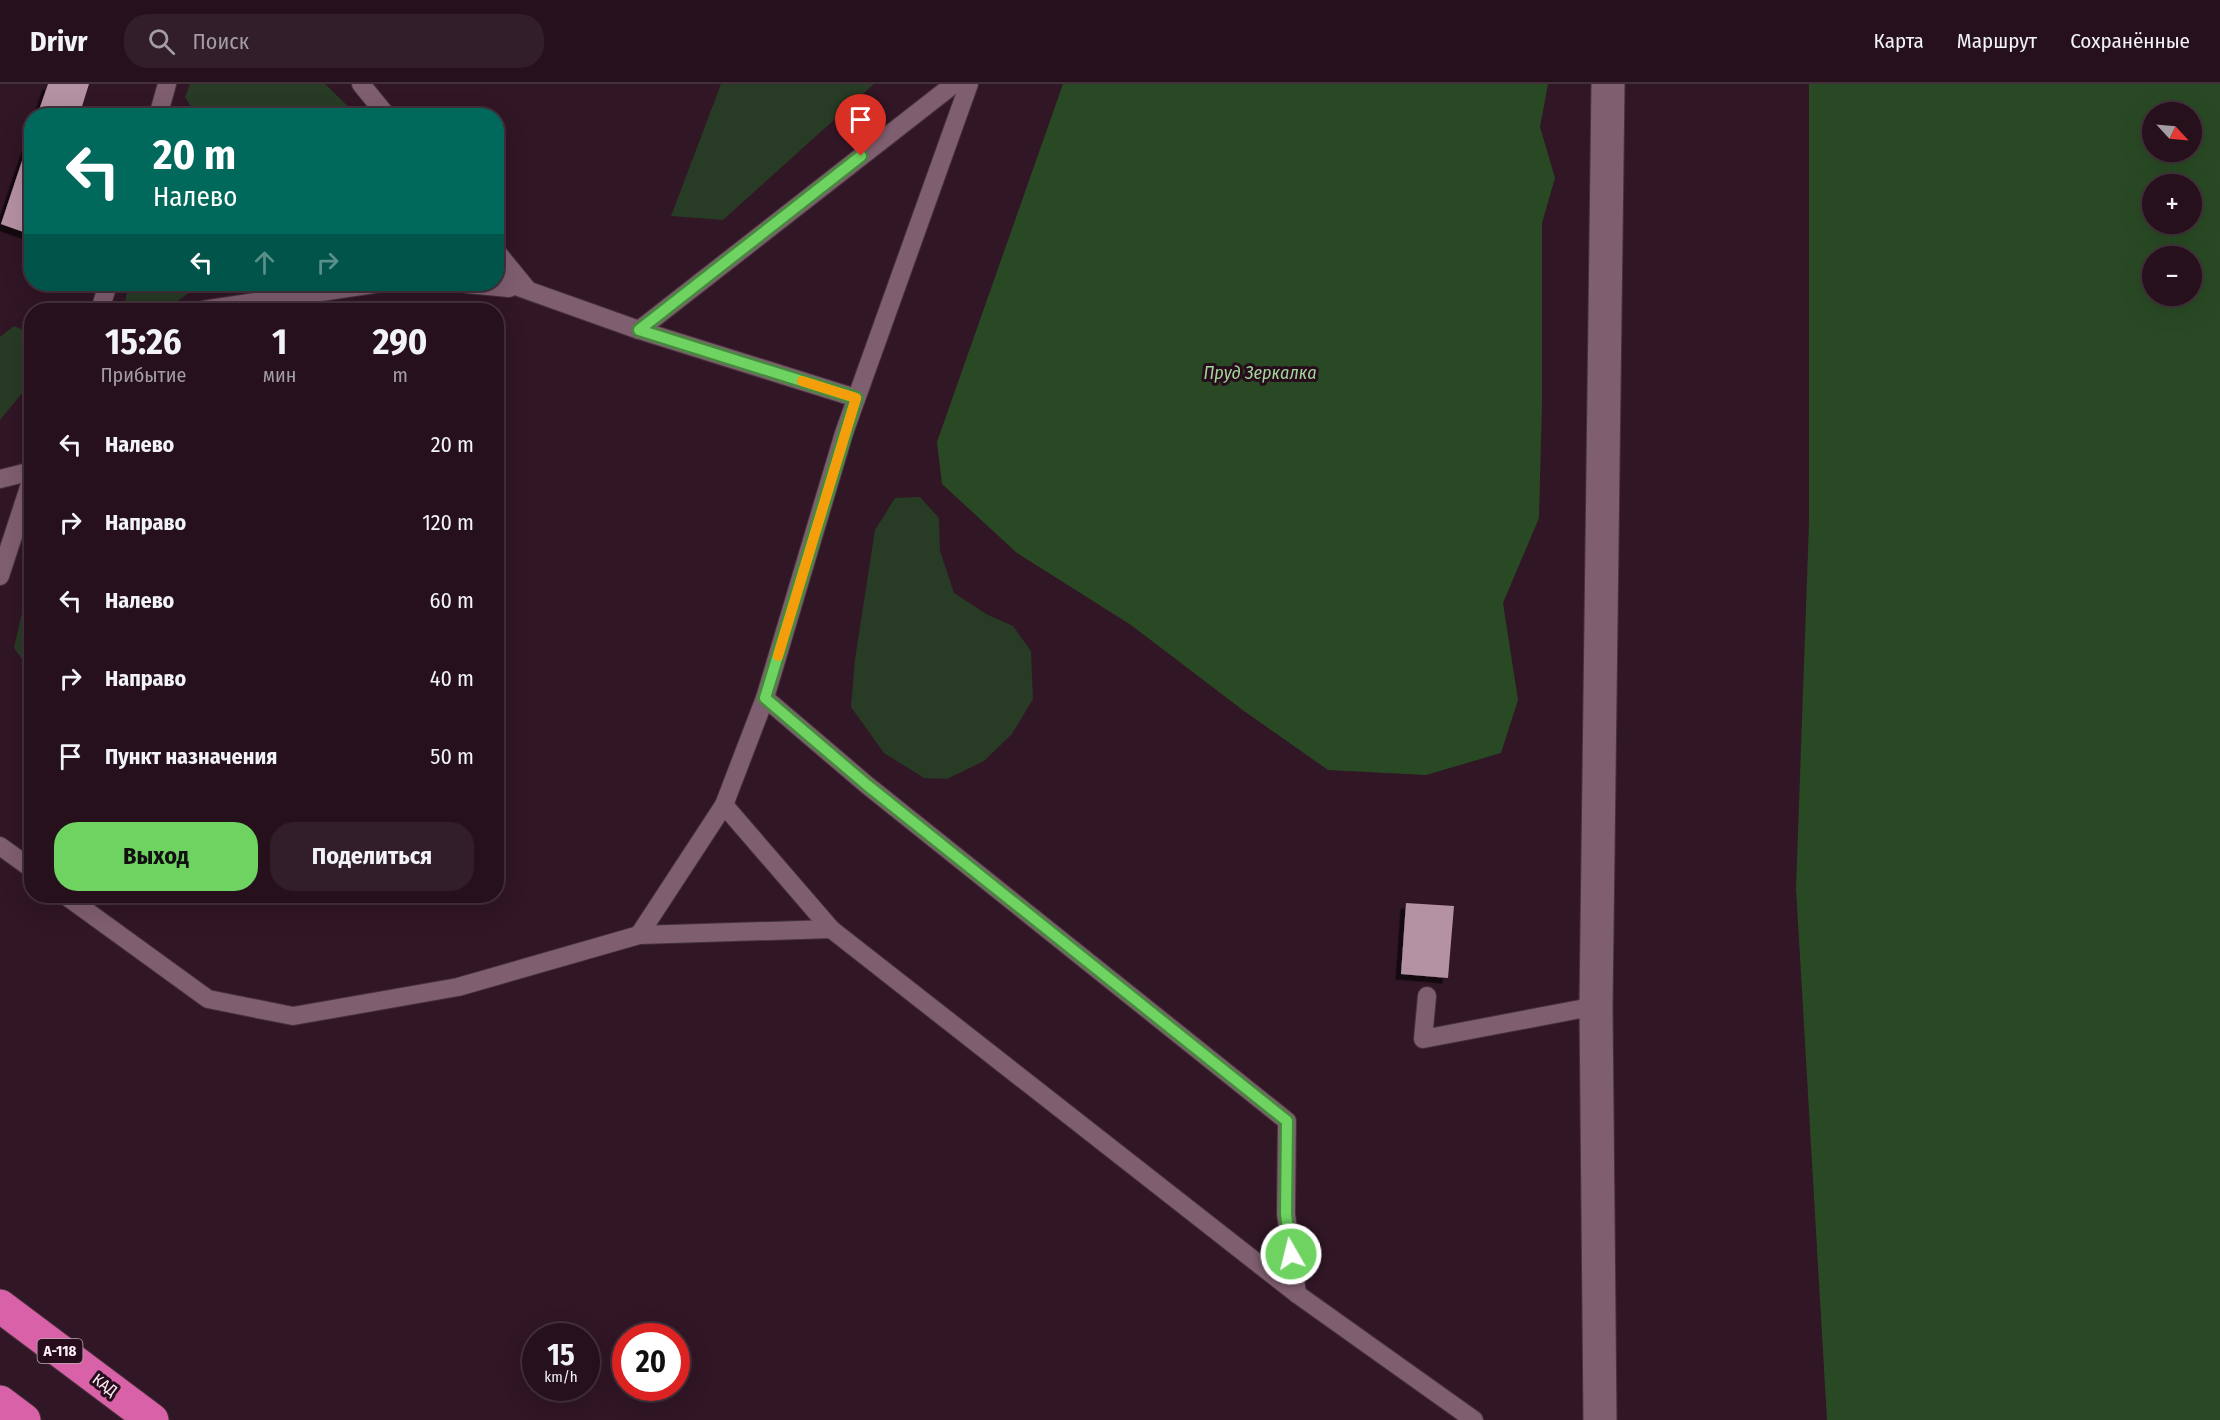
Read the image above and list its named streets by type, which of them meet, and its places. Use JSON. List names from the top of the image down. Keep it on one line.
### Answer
{"streets":{"highway":["А-118","КАД"]},"water":["Пруд Зеркалка"],"north":"bottom right","page":{"header":"Drivr","search":"Поиск","nav":["Карта","Маршрут","Сохранённые"],"map_buttons":["+","−"],"turn":["20 m","Налево"],"eta":["15:26","Прибытие","1","мин","290","m"],"list":[{"name":"Налево","value":"20 m"},{"name":"Направо","value":"120 m"},{"name":"Налево","value":"60 m"},{"name":"Направо","value":"40 m"},{"name":"Пункт назначения","value":"50 m"}],"buttons":["Выход","Поделиться"],"speed":"15 km/h","limit":"20"}}
